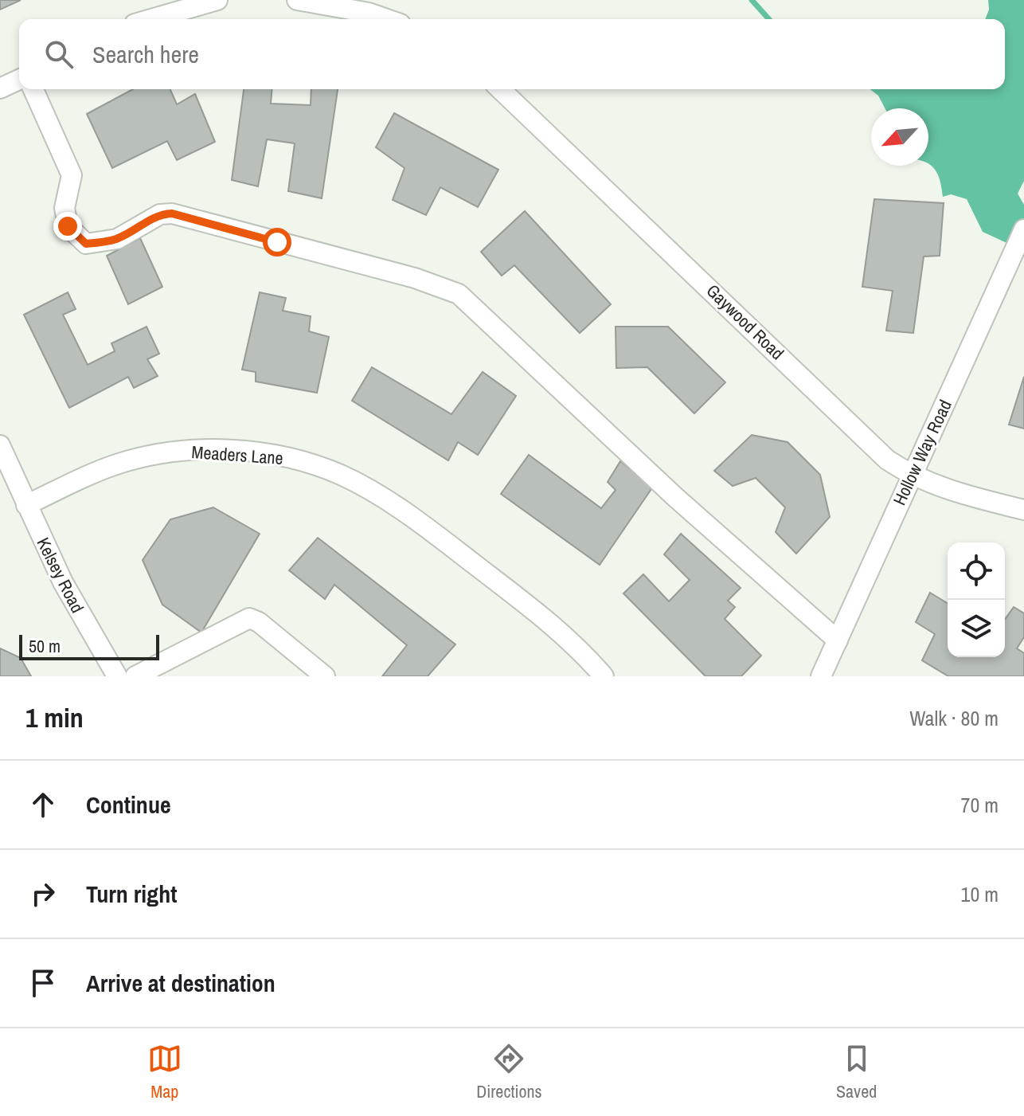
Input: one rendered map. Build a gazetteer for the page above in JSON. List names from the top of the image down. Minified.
{"streets":{"street":["Gaywood Road","Hollow Way Road","Meaders Lane","Kelsey Road"]},"crossings":[["Gaywood Road","Hollow Way Road"],["Meaders Lane","Kelsey Road"]],"scale_bar":"50 m","north":"bottom left","page":{"search":"Search here","scale":"50 m","heading":["1 min","Walk · 80 m"],"list":[["Continue","70 m"],["Turn right","10 m"],"Arrive at destination"],"nav":["Map","Directions","Saved"]}}
